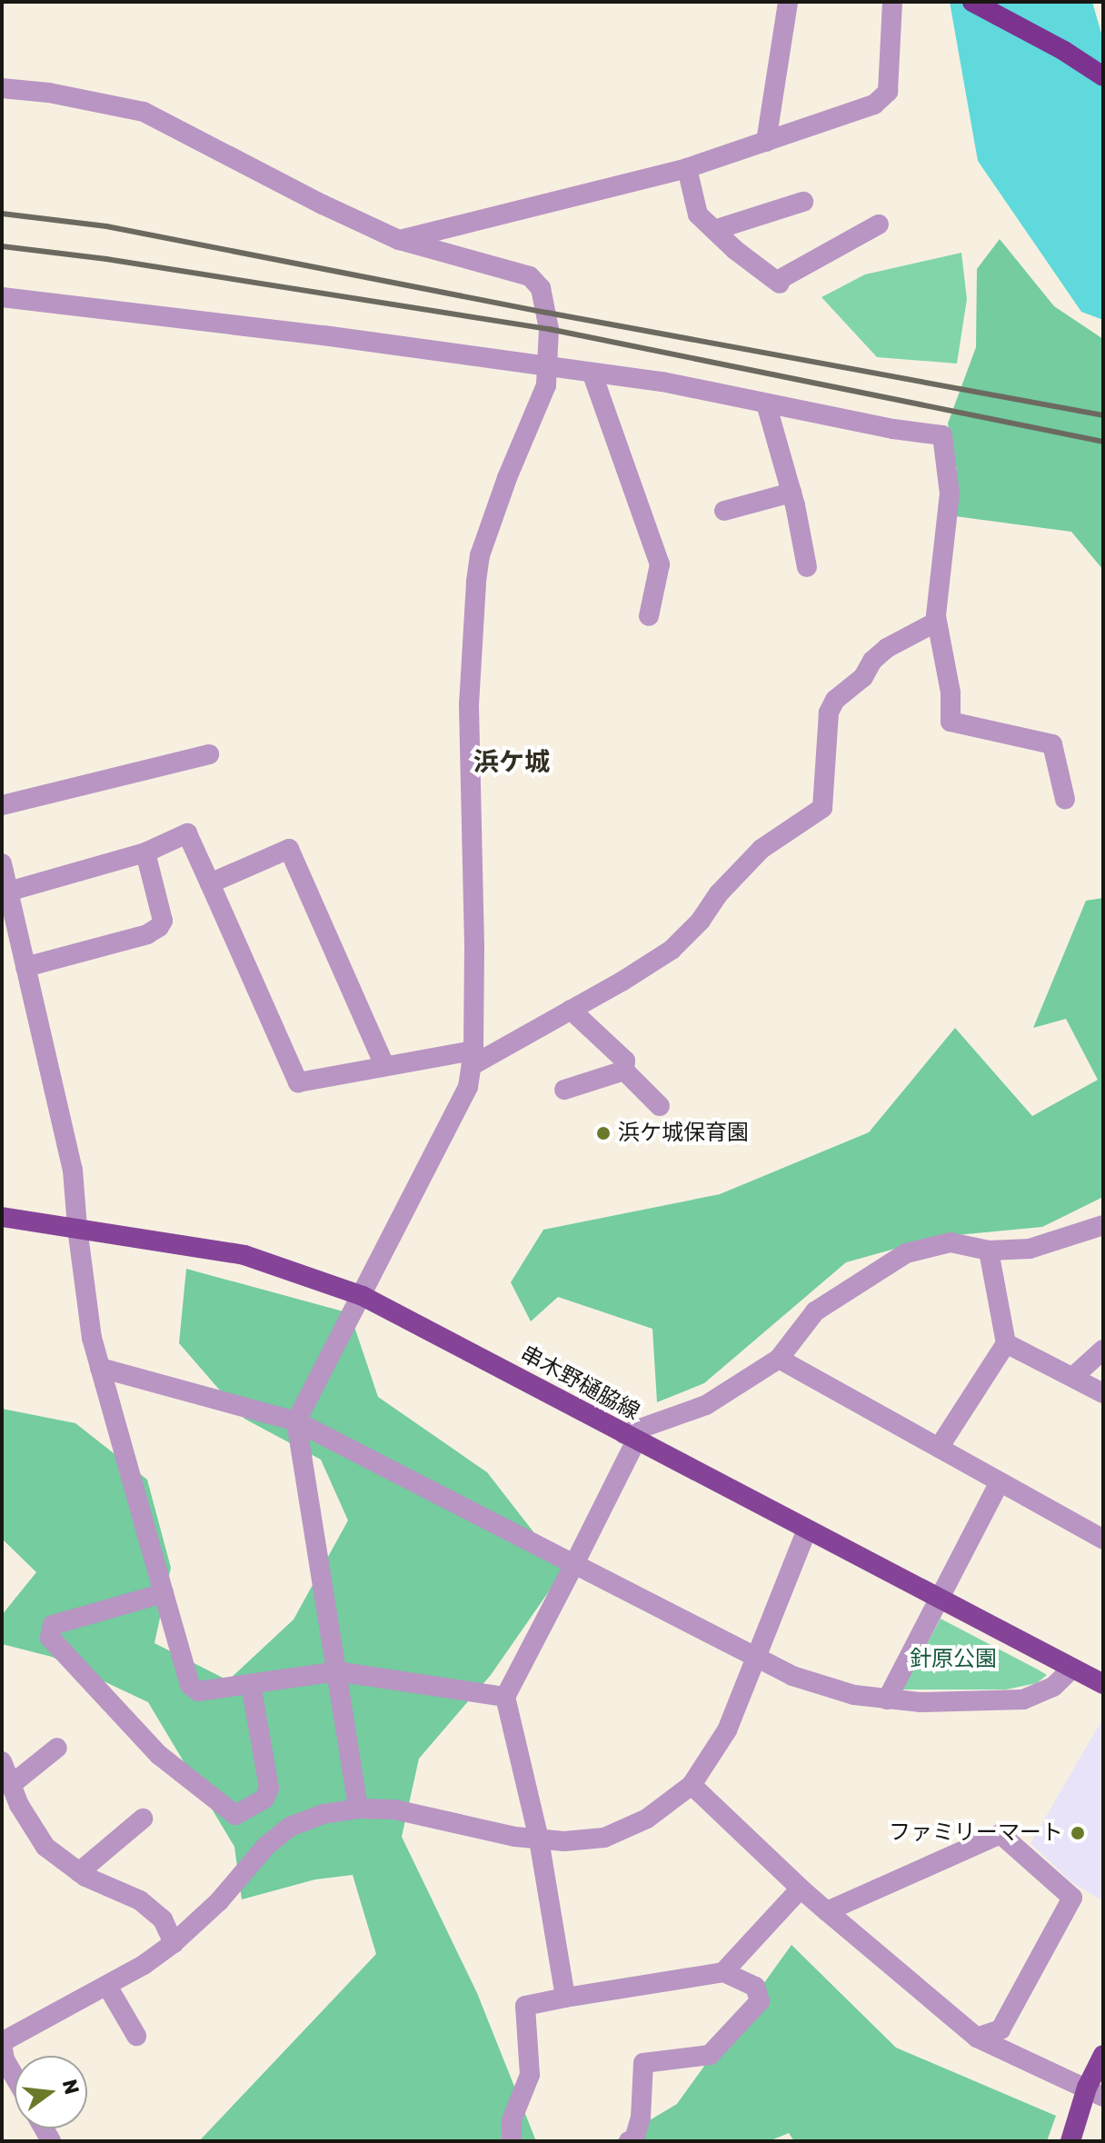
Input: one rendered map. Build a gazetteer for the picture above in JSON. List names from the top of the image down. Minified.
{"streets":{"main road":["串木野樋脇線"]},"districts":["浜ケ城"],"parks":["針原公園"],"places":["浜ケ城保育園","ファミリーマート"],"north":"right"}
